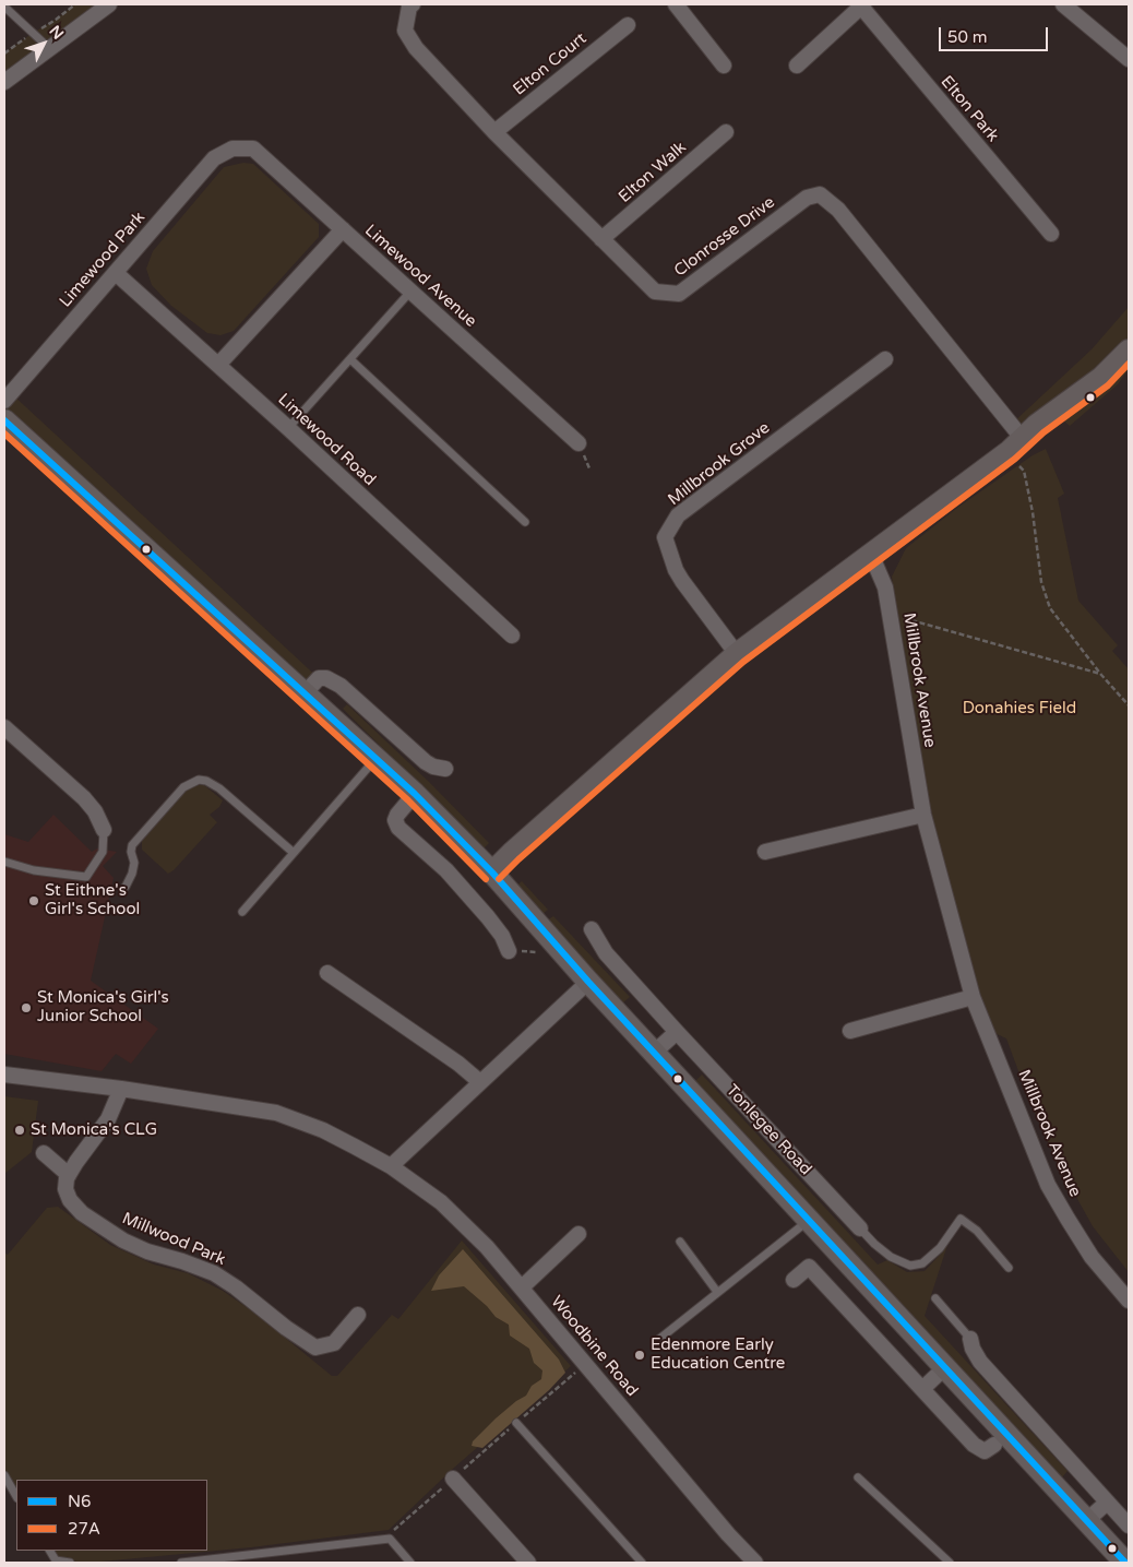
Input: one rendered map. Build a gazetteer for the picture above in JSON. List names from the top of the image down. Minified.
{"streets":{"main road":["Tonlegee Road"],"street":["Elton Court","Elton Park","Elton Walk","Clonrosse Drive","Limewood Park","Limewood Avenue","Limewood Road","Millbrook Grove","Millbrook Avenue","Millwood Park","Woodbine Road"]},"crossings":[["Elton Court","Clonrosse Drive"],["Elton Walk","Clonrosse Drive"],["Limewood Park","Limewood Avenue"],["Limewood Park","Limewood Road"]],"parks":["Donahies Field"],"places":["St Eithne's Girl's School","St Monica's Girl's Junior School","St Monica's CLG","Edenmore Early Education Centre"],"lines":["transit line 27A","transit line N6"],"legend":["N6","27A"],"scale_bar":"50 m","north":"top right"}
